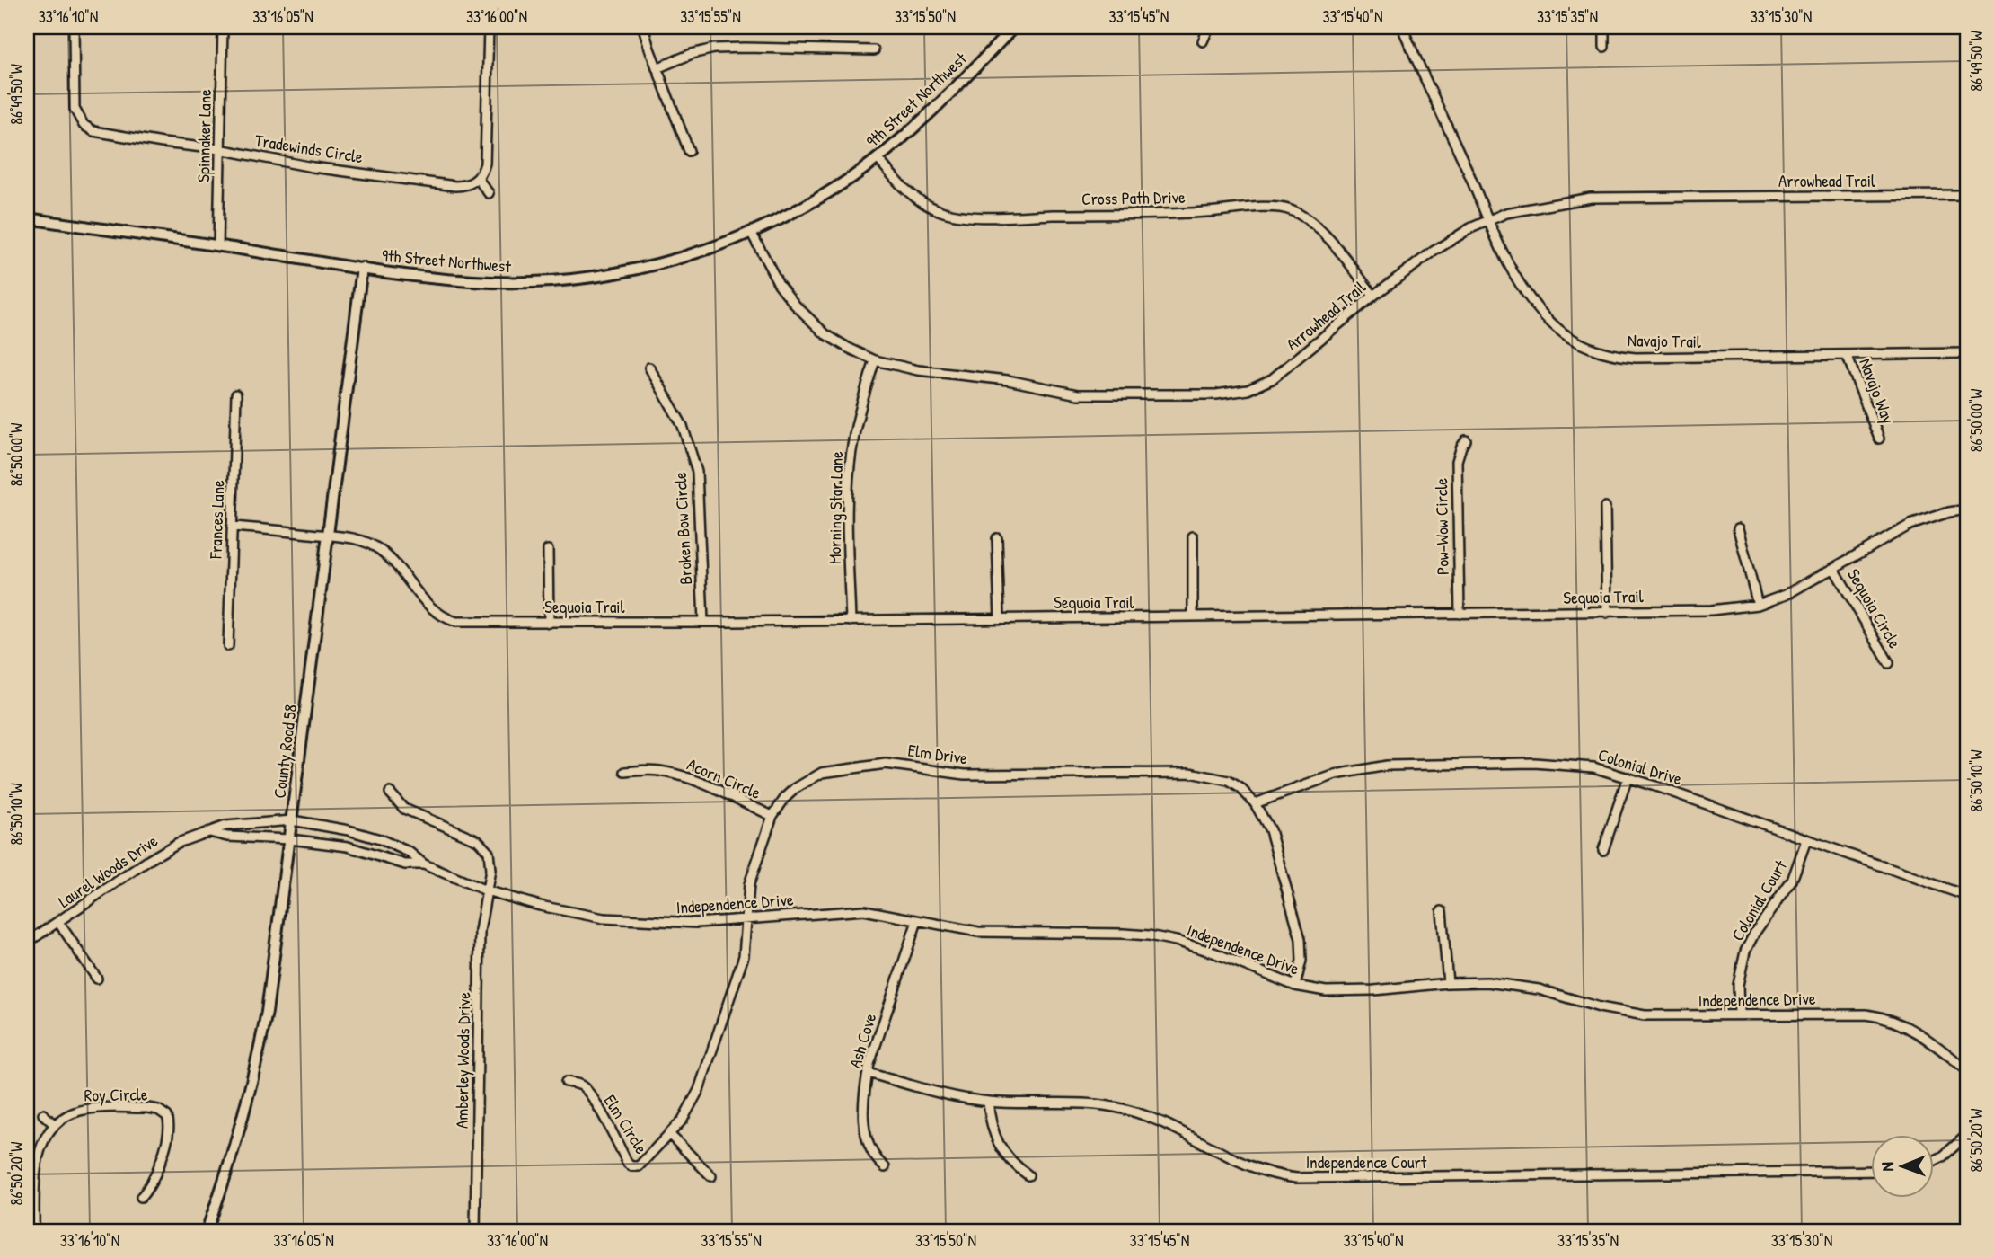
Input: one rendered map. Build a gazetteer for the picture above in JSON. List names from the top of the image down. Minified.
{"streets":{"street":["9th Street Northwest","Spinnaker Lane","Tradewinds Circle","Arrowhead Trail","Cross Path Drive","Navajo Trail","Navajo Way","Morning Star Lane","Frances Lane","Pow-Wow Circle","Broken Bow Circle","Sequoia Trail","Sequoia Circle","County Road 58","Elm Drive","Colonial Drive","Acorn Circle","Laurel Woods Drive","Colonial Court","Independence Drive","Ash Cove","Amberley Woods Drive","Roy Circle","Elm Circle","Independence Court"]},"crossings":[["9th Street Northwest","Spinnaker Lane"],["9th Street Northwest","Arrowhead Trail"],["9th Street Northwest","Cross Path Drive"],["9th Street Northwest","County Road 58"],["Spinnaker Lane","Tradewinds Circle"],["Arrowhead Trail","Cross Path Drive"],["Arrowhead Trail","Navajo Trail"],["Arrowhead Trail","Morning Star Lane"],["Navajo Trail","Navajo Way"],["Morning Star Lane","Sequoia Trail"],["Frances Lane","Sequoia Trail"],["Pow-Wow Circle","Sequoia Trail"],["Broken Bow Circle","Sequoia Trail"],["Sequoia Trail","Sequoia Circle"],["Sequoia Trail","County Road 58"],["County Road 58","Laurel Woods Drive"],["County Road 58","Independence Drive"],["Elm Drive","Colonial Drive"],["Elm Drive","Acorn Circle"],["Elm Drive","Independence Drive"],["Elm Drive","Elm Circle"],["Colonial Drive","Colonial Court"],["Laurel Woods Drive","Independence Drive"],["Colonial Court","Independence Drive"],["Independence Drive","Ash Cove"],["Independence Drive","Amberley Woods Drive"],["Ash Cove","Independence Court"]],"north":"left","coordinates":["33°16'10\"N","33°16'05\"N","33°16'00\"N","33°15'55\"N","33°15'50\"N","33°15'45\"N","33°15'40\"N","33°15'35\"N","33°15'30\"N","86°49'50\"W","86°50'00\"W","86°50'10\"W","86°50'20\"W"]}
